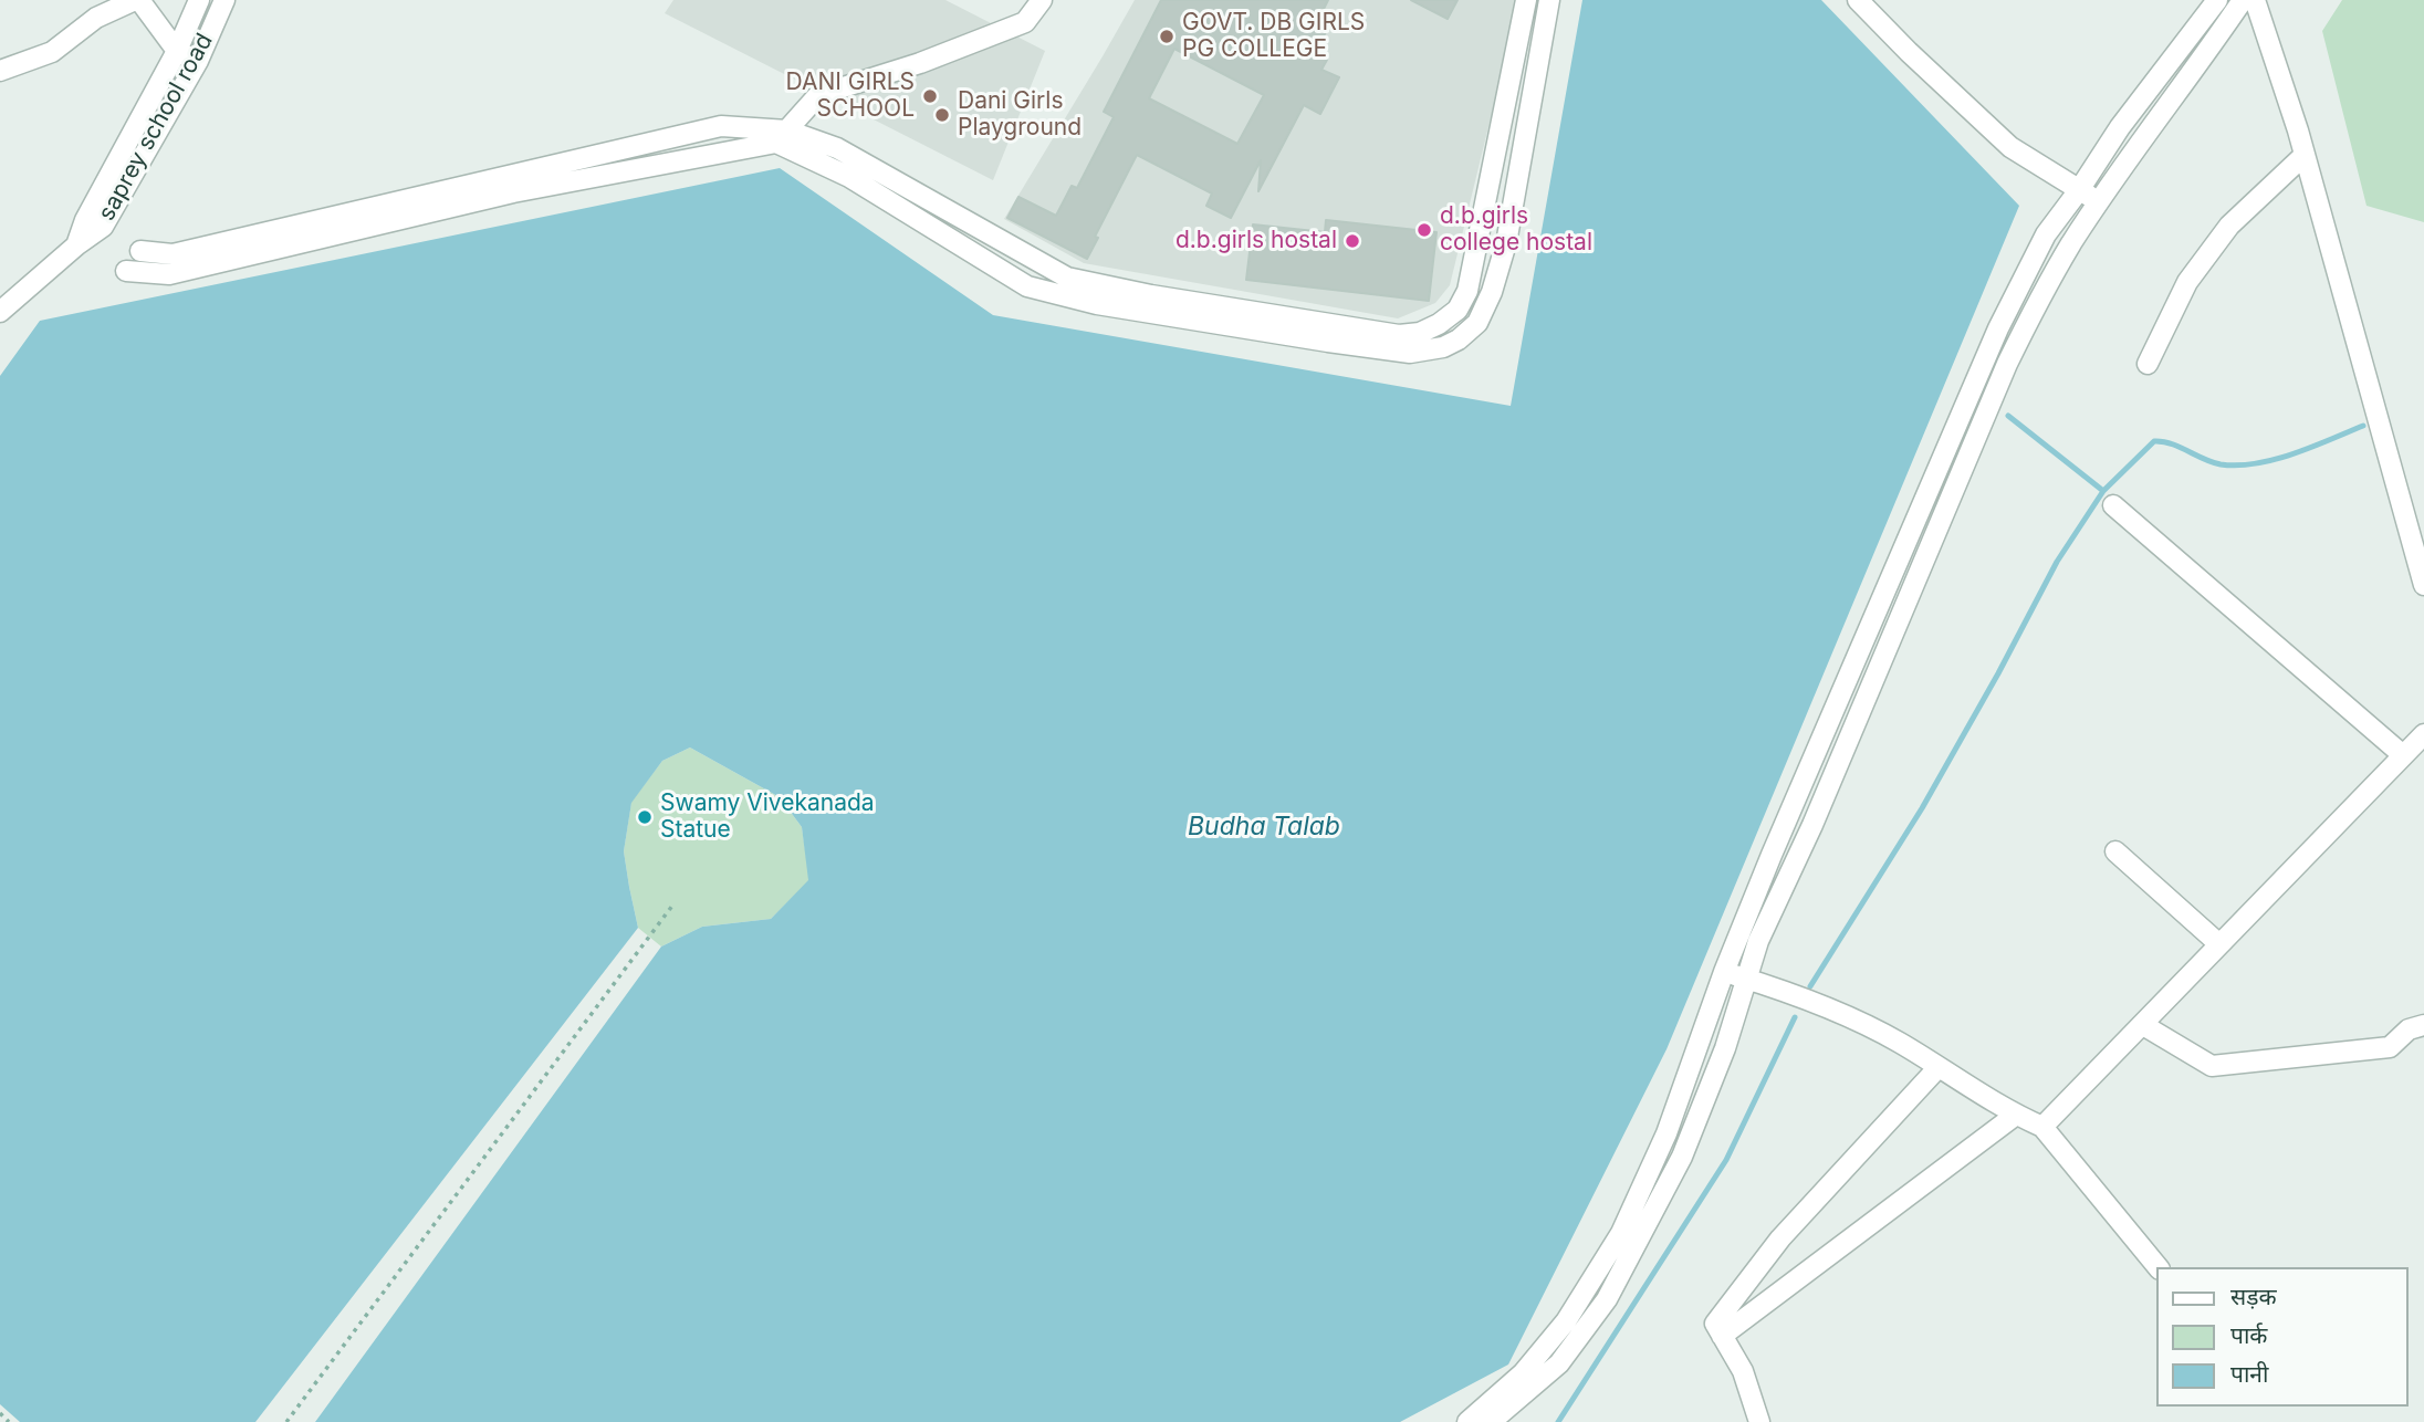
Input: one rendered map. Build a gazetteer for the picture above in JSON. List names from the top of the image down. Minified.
{"streets":{"street":["saprey school road"]},"water":["Budha Talab"],"places":["GOVT. DB GIRLS PG COLLEGE","DANI GIRLS SCHOOL","Dani Girls Playground","d.b.girls college hostal","d.b.girls hostal","Swamy Vivekanada Statue"],"legend":["सड़क","पार्क","पानी"]}
